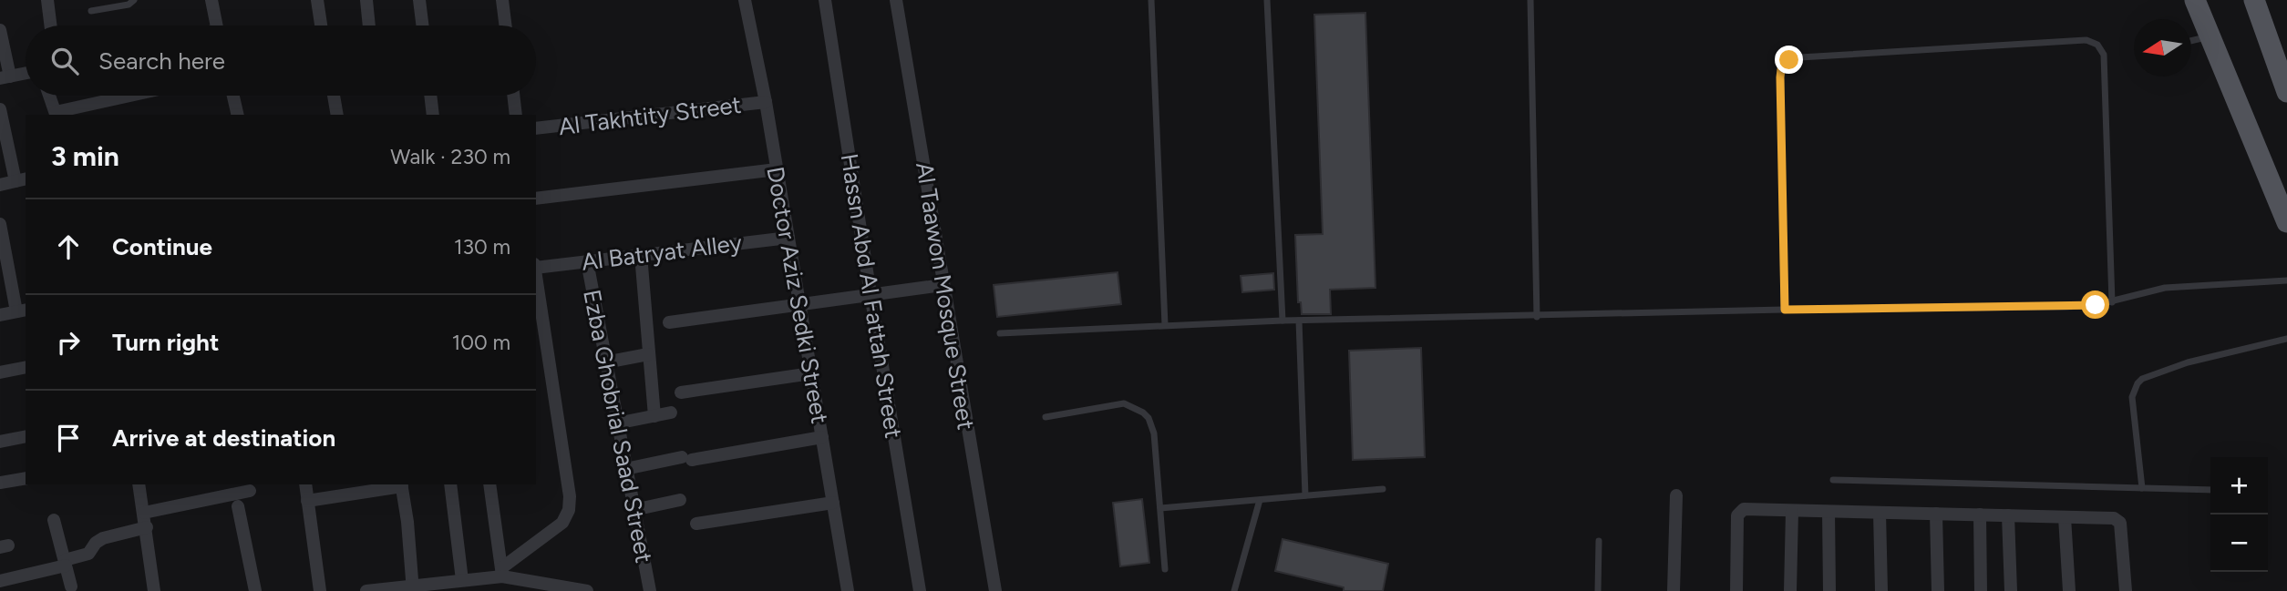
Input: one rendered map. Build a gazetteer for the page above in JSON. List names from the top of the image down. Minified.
{"streets":{"street":["Al Takhtity Street","Al Batryat Alley","Doctor Aziz Sedki Street","Hassn Abd Al Fattah Street","Al Taawon Mosque Street","Ezba Ghobrial Saad Street"]},"crossings":[["Al Takhtity Street","Doctor Aziz Sedki Street"],["Al Batryat Alley","Doctor Aziz Sedki Street"],["Al Batryat Alley","Ezba Ghobrial Saad Street"]],"north":"left","page":{"search":"Search here","heading":["3 min","Walk · 230 m"],"list":[["Continue","130 m"],["Turn right","100 m"],"Arrive at destination"],"map_buttons":["+","−"]}}
